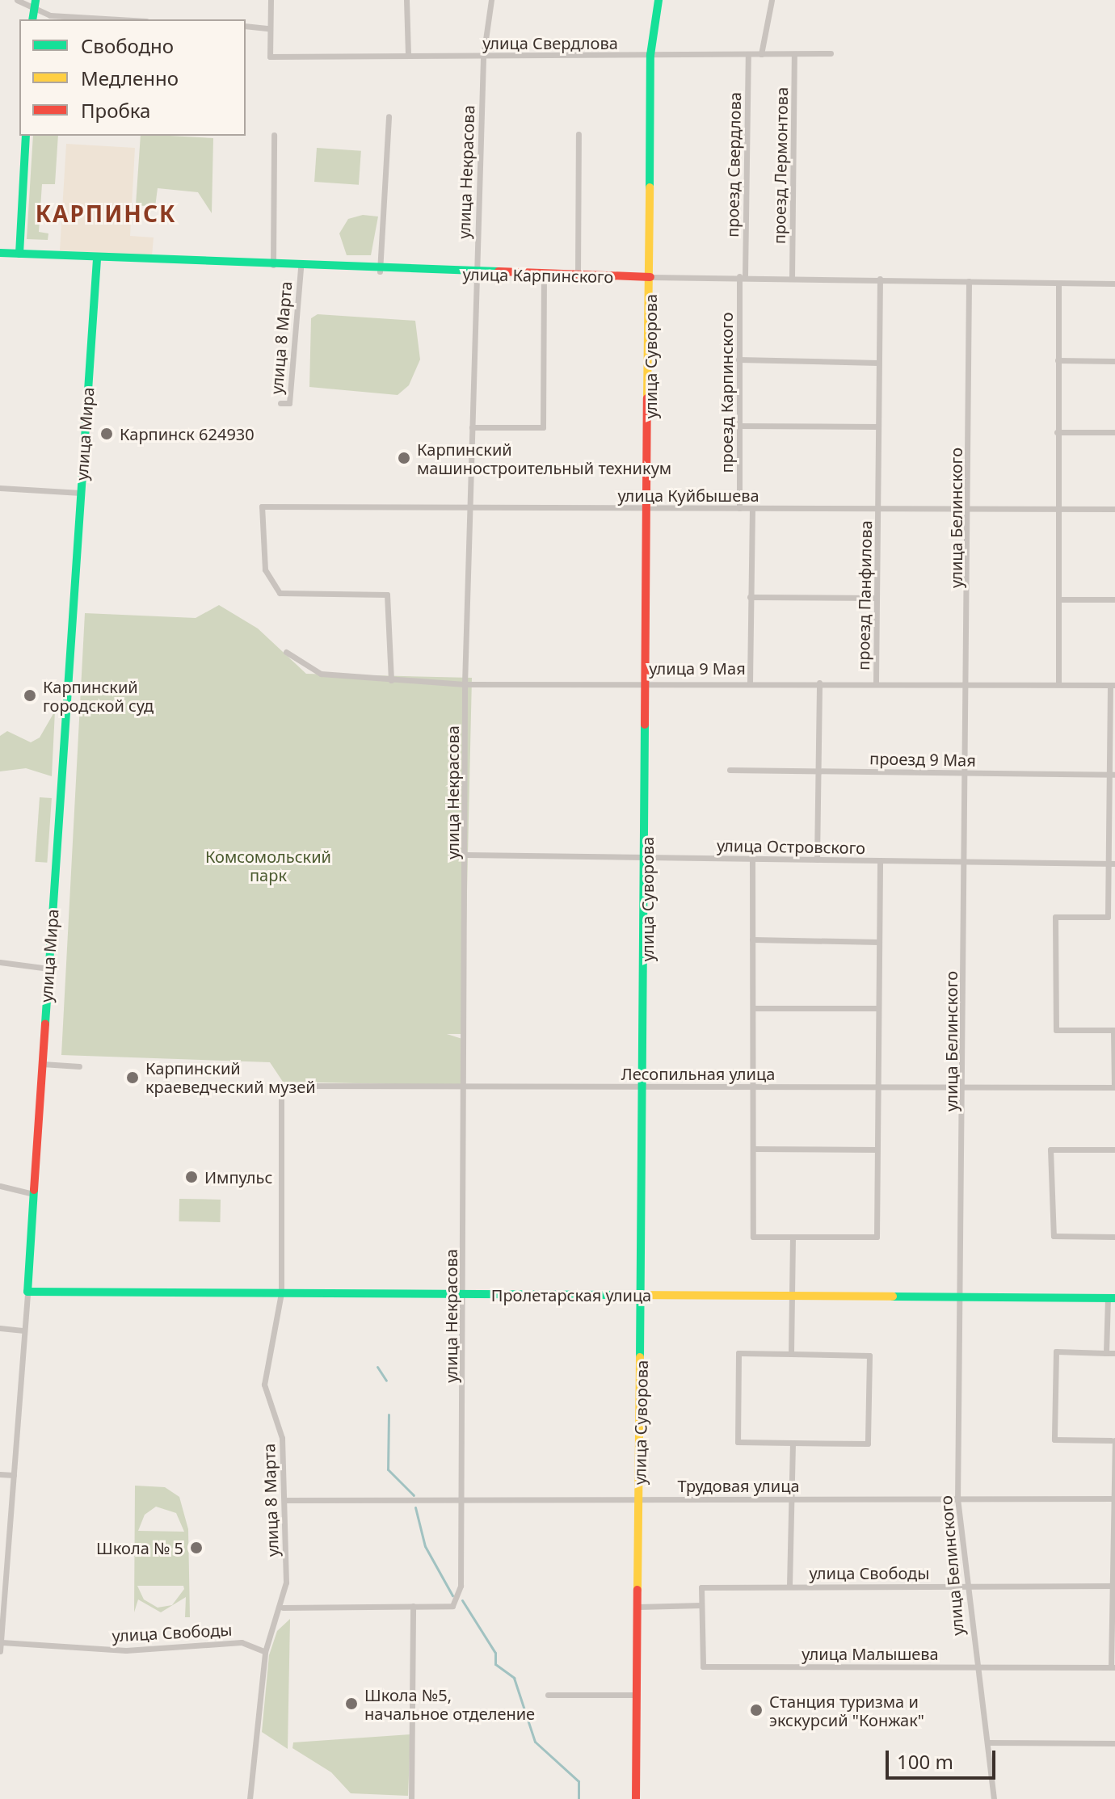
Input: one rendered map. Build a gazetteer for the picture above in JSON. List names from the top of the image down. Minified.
{"streets":{"main road":["улица Карпинского","улица Суворова","улица Мира","Пролетарская улица"],"street":["улица Свердлова","проезд Свердлова","проезд Лермонтова","улица Некрасова","улица 8 Марта","проезд Карпинского","улица Куйбышева","улица Белинского","проезд Панфилова","улица 9 Мая","проезд 9 Мая","улица Островского","Лесопильная улица","Трудовая улица","улица Свободы","улица Малышева"]},"crossings":[["улица Свердлова","проезд Свердлова"],["улица Свердлова","проезд Лермонтова"],["улица Свердлова","улица Некрасова"],["улица Свердлова","улица Суворова"],["проезд Свердлова","улица Карпинского"],["проезд Свердлова","проезд Карпинского"],["проезд Лермонтова","улица Карпинского"],["улица Некрасова","улица Карпинского"],["улица Некрасова","улица Куйбышева"],["улица Некрасова","улица 9 Мая"],["улица Некрасова","улица Островского"],["улица Некрасова","Лесопильная улица"],["улица Некрасова","Пролетарская улица"],["улица Некрасова","Трудовая улица"],["улица Карпинского","улица 8 Марта"],["улица Карпинского","улица Суворова"],["улица Карпинского","проезд Карпинского"],["улица Карпинского","улица Мира"],["улица Карпинского","улица Белинского"],["улица 8 Марта","Лесопильная улица"],["улица 8 Марта","Пролетарская улица"],["улица 8 Марта","Трудовая улица"],["улица 8 Марта","улица Свободы"],["улица Суворова","улица Куйбышева"],["улица Суворова","улица 9 Мая"],["улица Суворова","улица Островского"],["улица Суворова","Лесопильная улица"],["улица Суворова","Пролетарская улица"],["улица Суворова","Трудовая улица"],["проезд Карпинского","улица Куйбышева"],["улица Мира","Пролетарская улица"],["улица Мира","улица Свободы"],["улица Куйбышева","улица Белинского"],["улица Куйбышева","проезд Панфилова"],["улица Куйбышева","улица 9 Мая"],["улица Белинского","улица 9 Мая"],["улица Белинского","проезд 9 Мая"],["улица Белинского","улица Островского"],["улица Белинского","Лесопильная улица"],["улица Белинского","Пролетарская улица"],["улица Белинского","Трудовая улица"],["улица Белинского","улица Свободы"],["улица Белинского","улица Малышева"],["проезд Панфилова","улица 9 Мая"],["улица Свободы","улица Малышева"]],"districts":["КАРПИНСК"],"parks":["Комсомольский парк"],"places":["Карпинск 624930","Карпинский машиностроительный техникум","Карпинский городской суд","Карпинский краеведческий музей","Импульс","Школа № 5","Школа №5, начальное отделение","Станция туризма и экскурсий \"Конжак\""],"legend":["Свободно","Медленно","Пробка"],"scale_bar":"100 m"}
